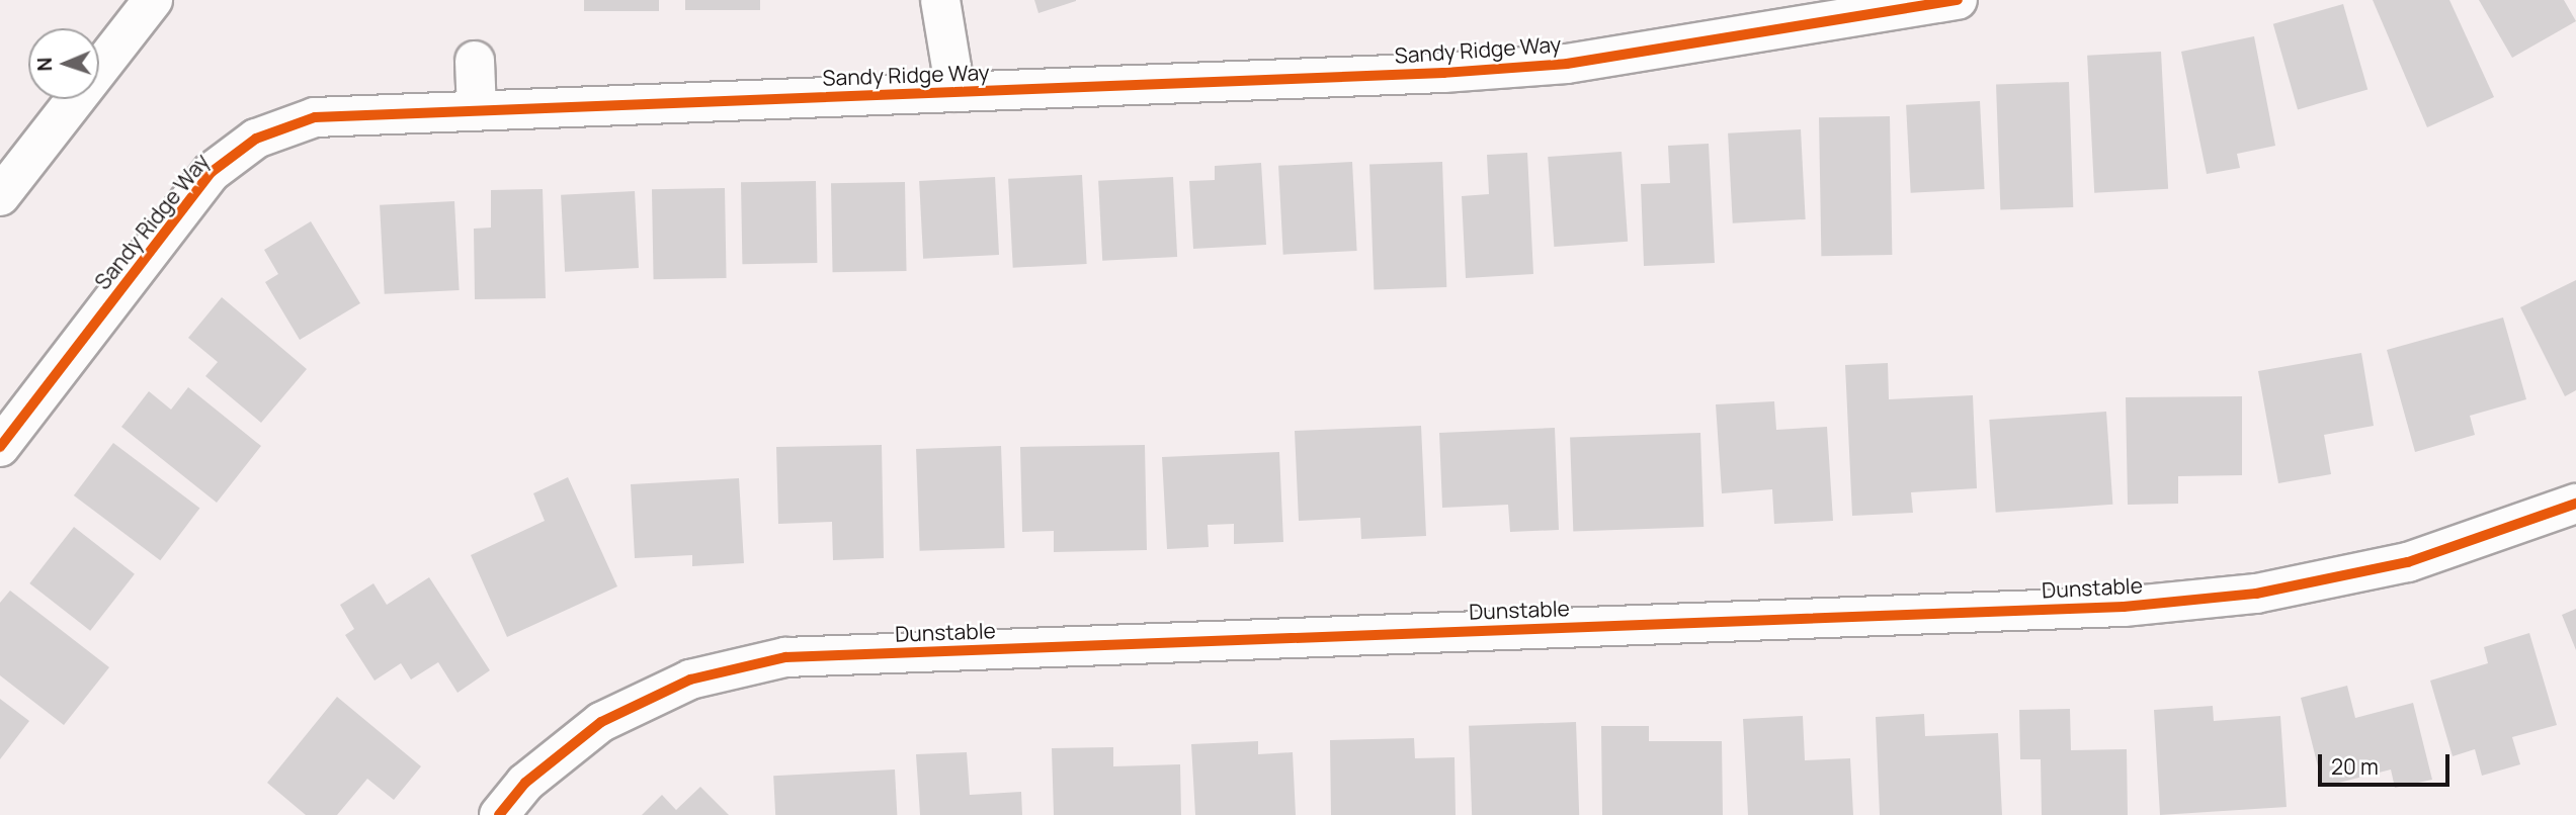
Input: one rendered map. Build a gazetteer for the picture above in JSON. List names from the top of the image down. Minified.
{"streets":{"street":["Sandy Ridge Way","Dunstable"]},"scale_bar":"20 m","north":"left"}
